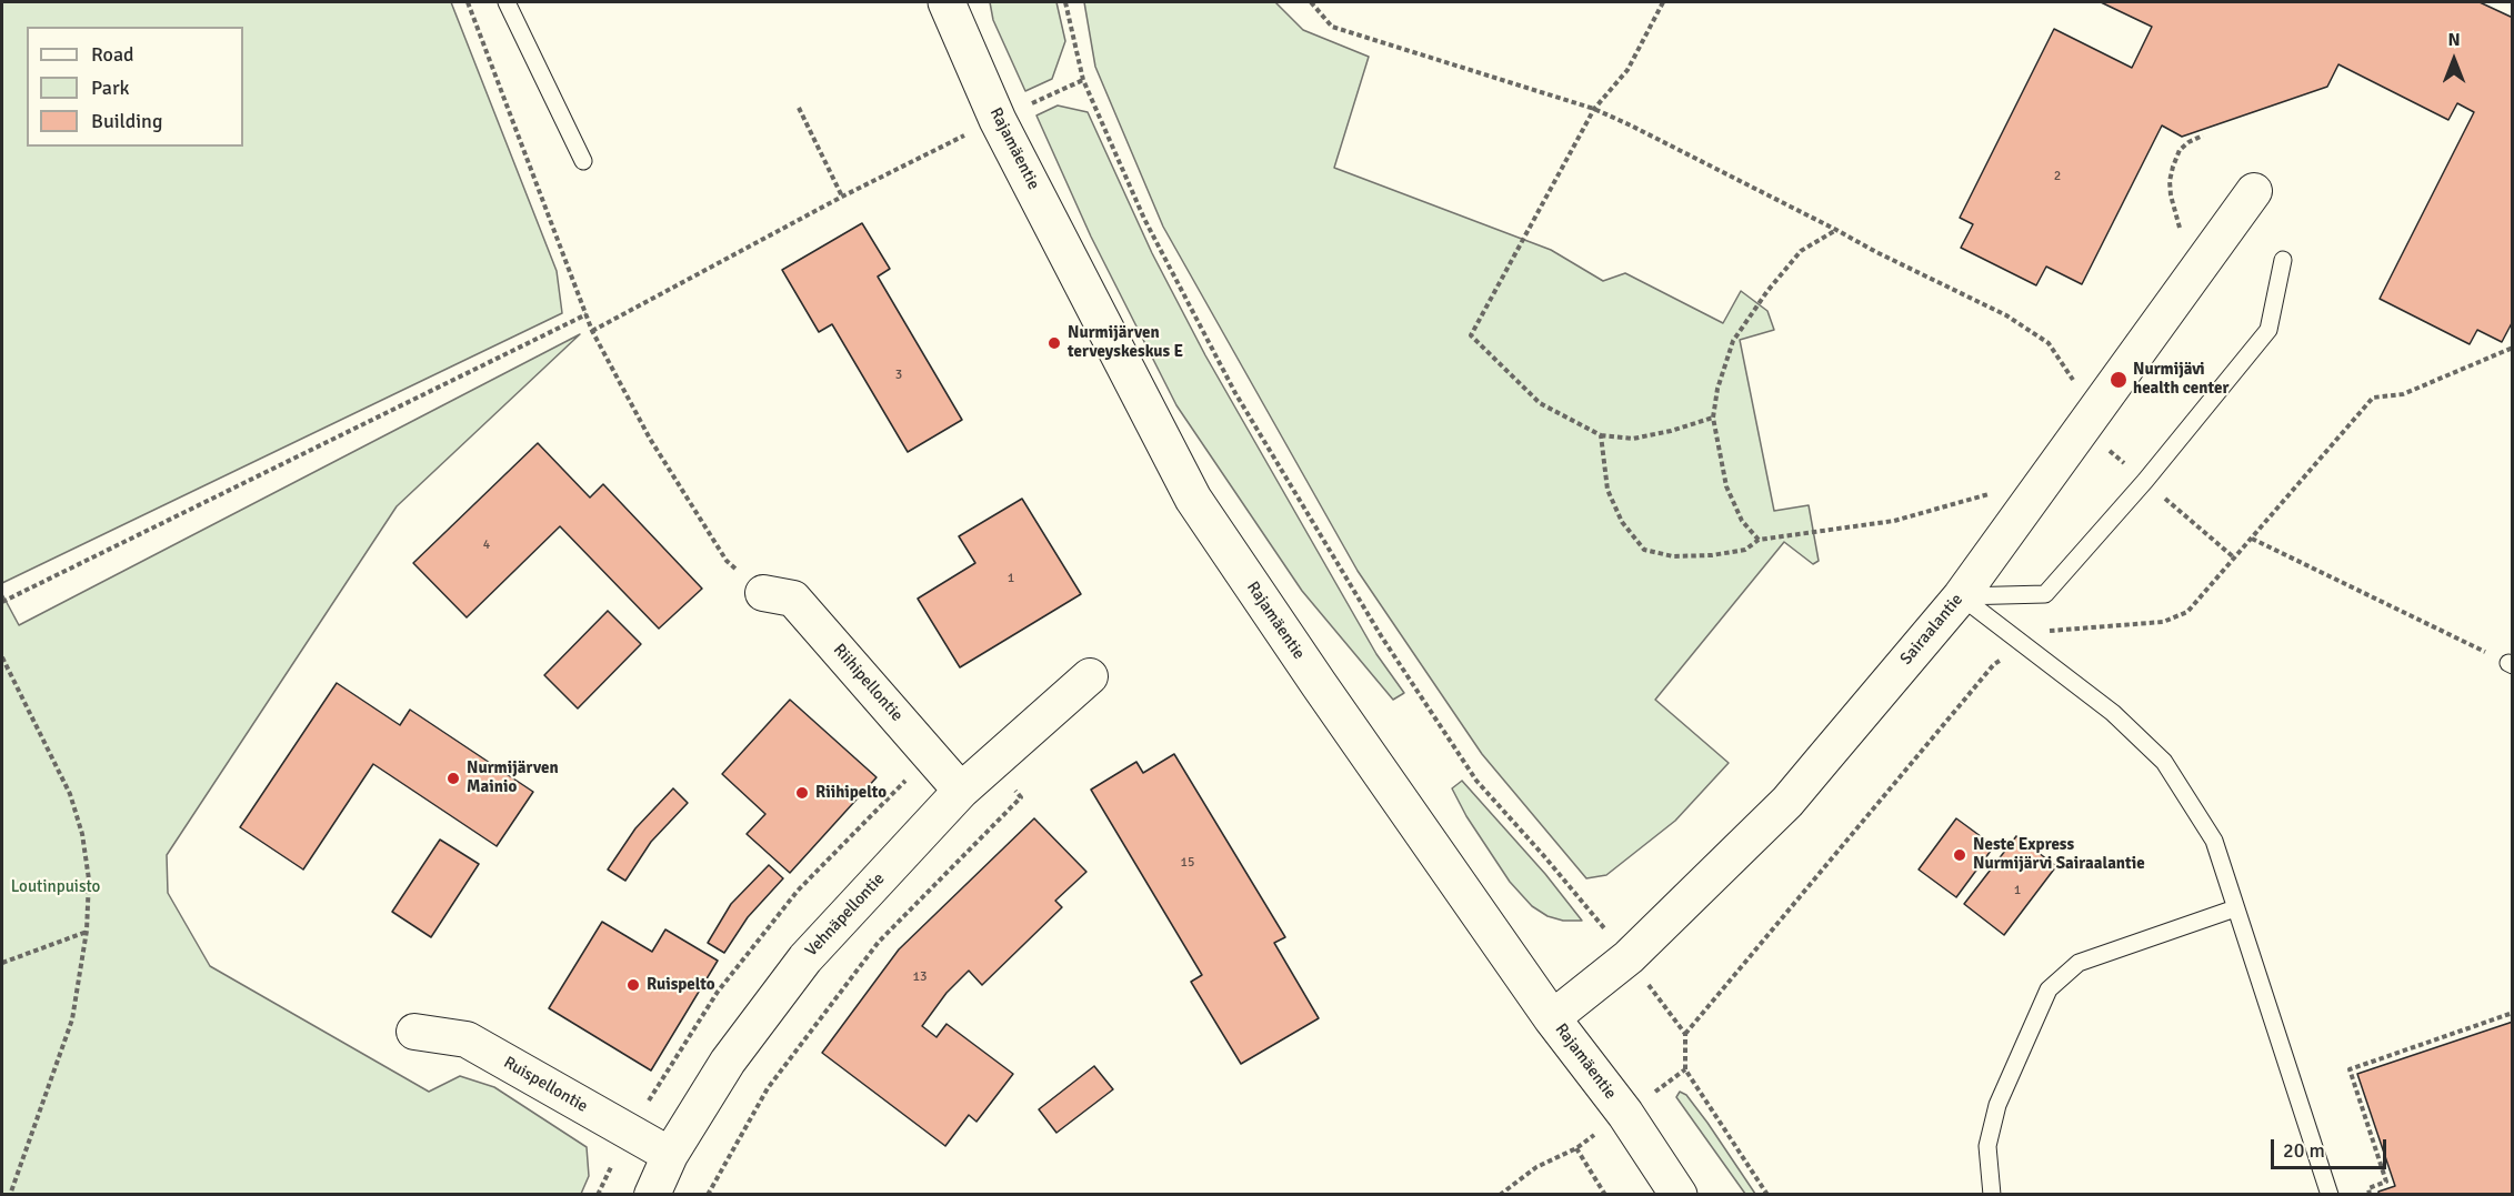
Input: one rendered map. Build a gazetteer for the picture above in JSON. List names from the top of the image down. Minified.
{"streets":{"main road":["Rajamäentie"],"street":["Sairaalantie","Riihipellontie","Vehnäpellontie","Ruispellontie"]},"crossings":[["Rajamäentie","Sairaalantie"],["Riihipellontie","Vehnäpellontie"],["Vehnäpellontie","Ruispellontie"]],"parks":["Loutinpuisto"],"places":["Nurmijärven terveyskeskus E","Nurmijävi health center","Nurmijärven Mainio","Riihipelto","Neste Express Nurmijärvi Sairaalantie","Ruispelto"],"house_numbers":["2","3","4","1","15","1","13"],"legend":["Road","Park","Building"],"scale_bar":"20 m","north":"top"}
